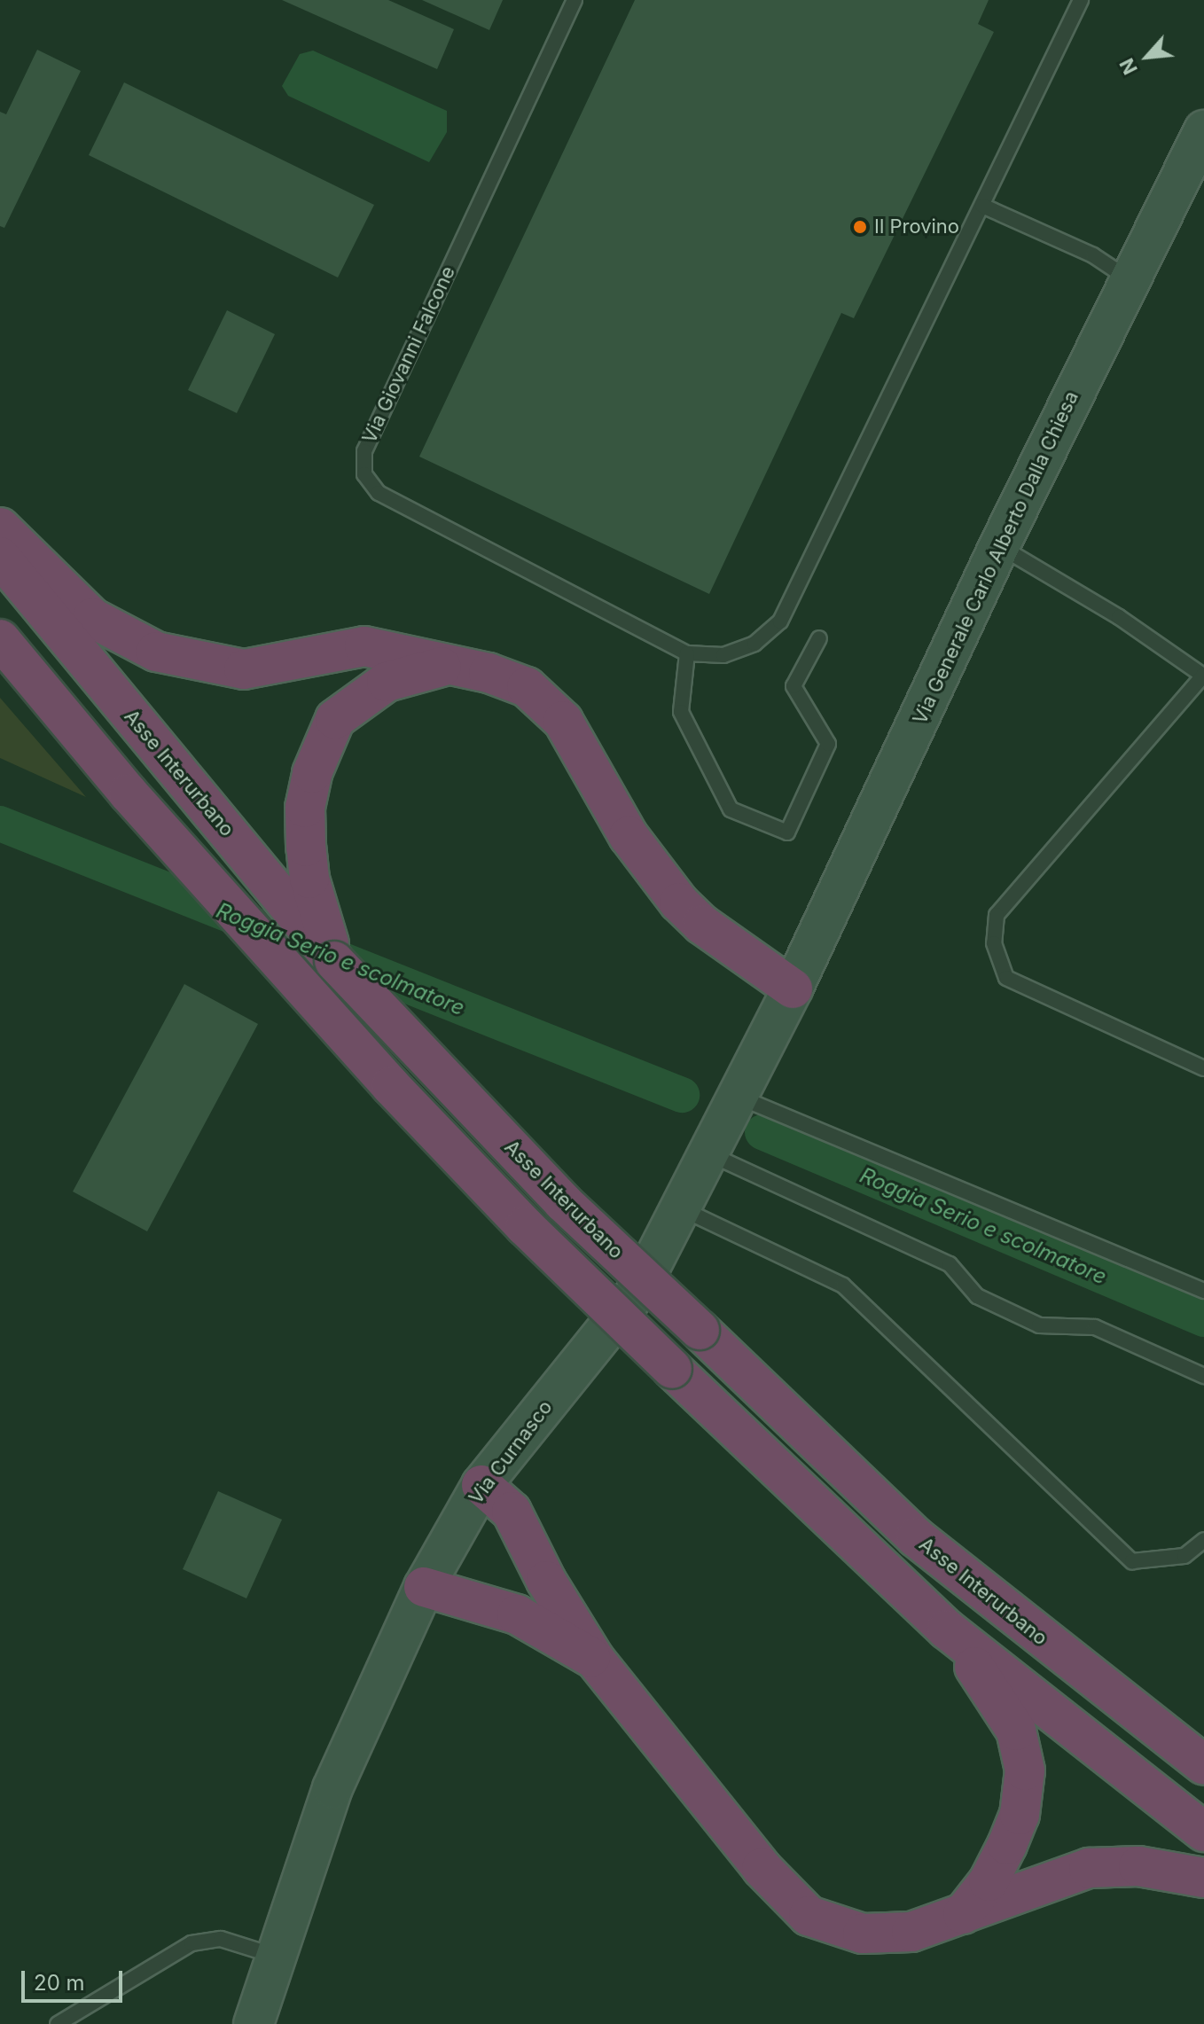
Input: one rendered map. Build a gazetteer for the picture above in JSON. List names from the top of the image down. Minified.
{"streets":{"highway":["Asse Interurbano"],"street":["Via Generale Carlo Alberto Dalla Chiesa","Via Curnasco"],"lane":["Via Giovanni Falcone"]},"crossings":[["Via Generale Carlo Alberto Dalla Chiesa","Via Curnasco"]],"water":["Roggia Serio e scolmatore"],"places":["Il Provino"],"scale_bar":"20 m","north":"bottom left"}
